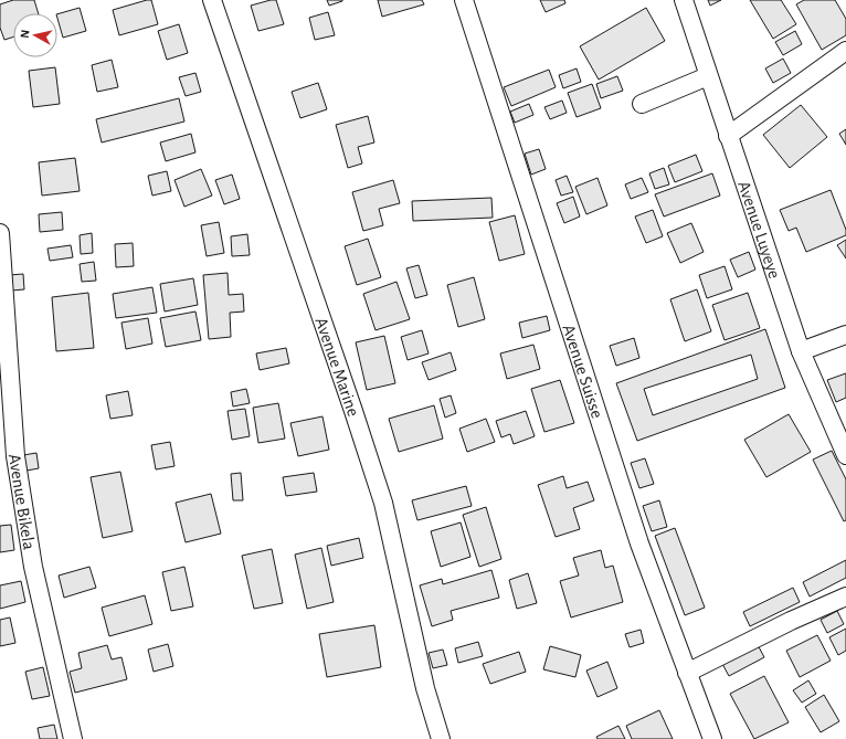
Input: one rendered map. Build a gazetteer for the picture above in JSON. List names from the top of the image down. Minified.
{"streets":{"street":["Avenue Luyeye","Avenue Marine","Avenue Suisse","Avenue Bikela"]},"north":"left"}
